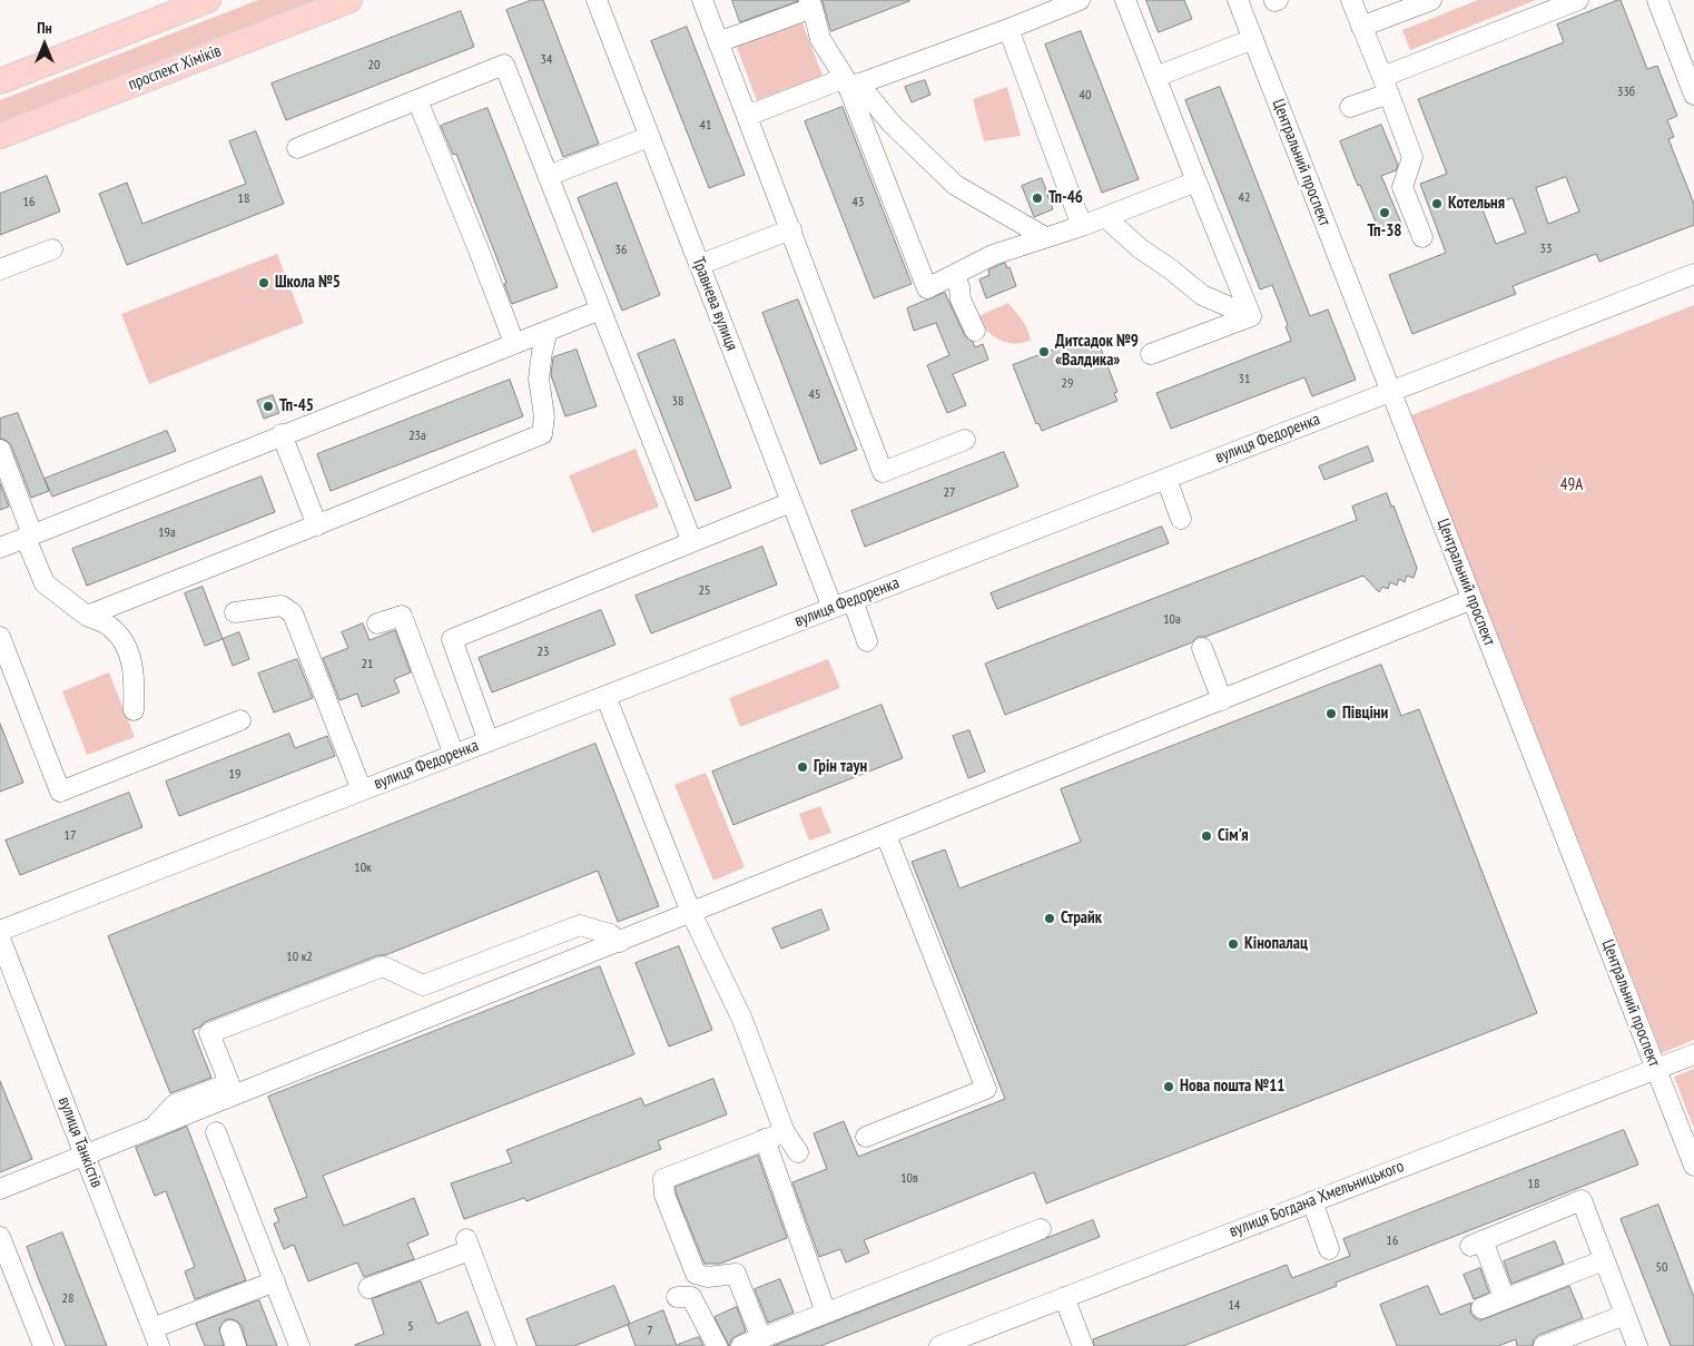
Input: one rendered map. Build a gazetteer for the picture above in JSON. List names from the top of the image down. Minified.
{"streets":{"main road":["проспект Хіміків"],"street":["Центральний проспект","Травнева вулиця","вулиця Федоренка","вулиця Танкістів","вулиця Богдана Хмельницького"]},"crossings":[["Центральний проспект","вулиця Федоренка"],["Центральний проспект","вулиця Богдана Хмельницького"],["Травнева вулиця","вулиця Федоренка"]],"parks":["49А"],"places":["Тп-46","Котельня","Тп-38","Школа №5","Дитсадок №9 «Валдика»","Тп-45","Півціни","Грін таун","Сім'я","Страйк","Кінопалац","Нова пошта №11"],"house_numbers":["34","20","33б","40","41","42","18","16","43","33","36","31","29","45","38","23а","27","19а","25","10а","23","21","19","17","10к","10 к2","10в","18","16","50","28","14","5","7"],"north":"top"}
